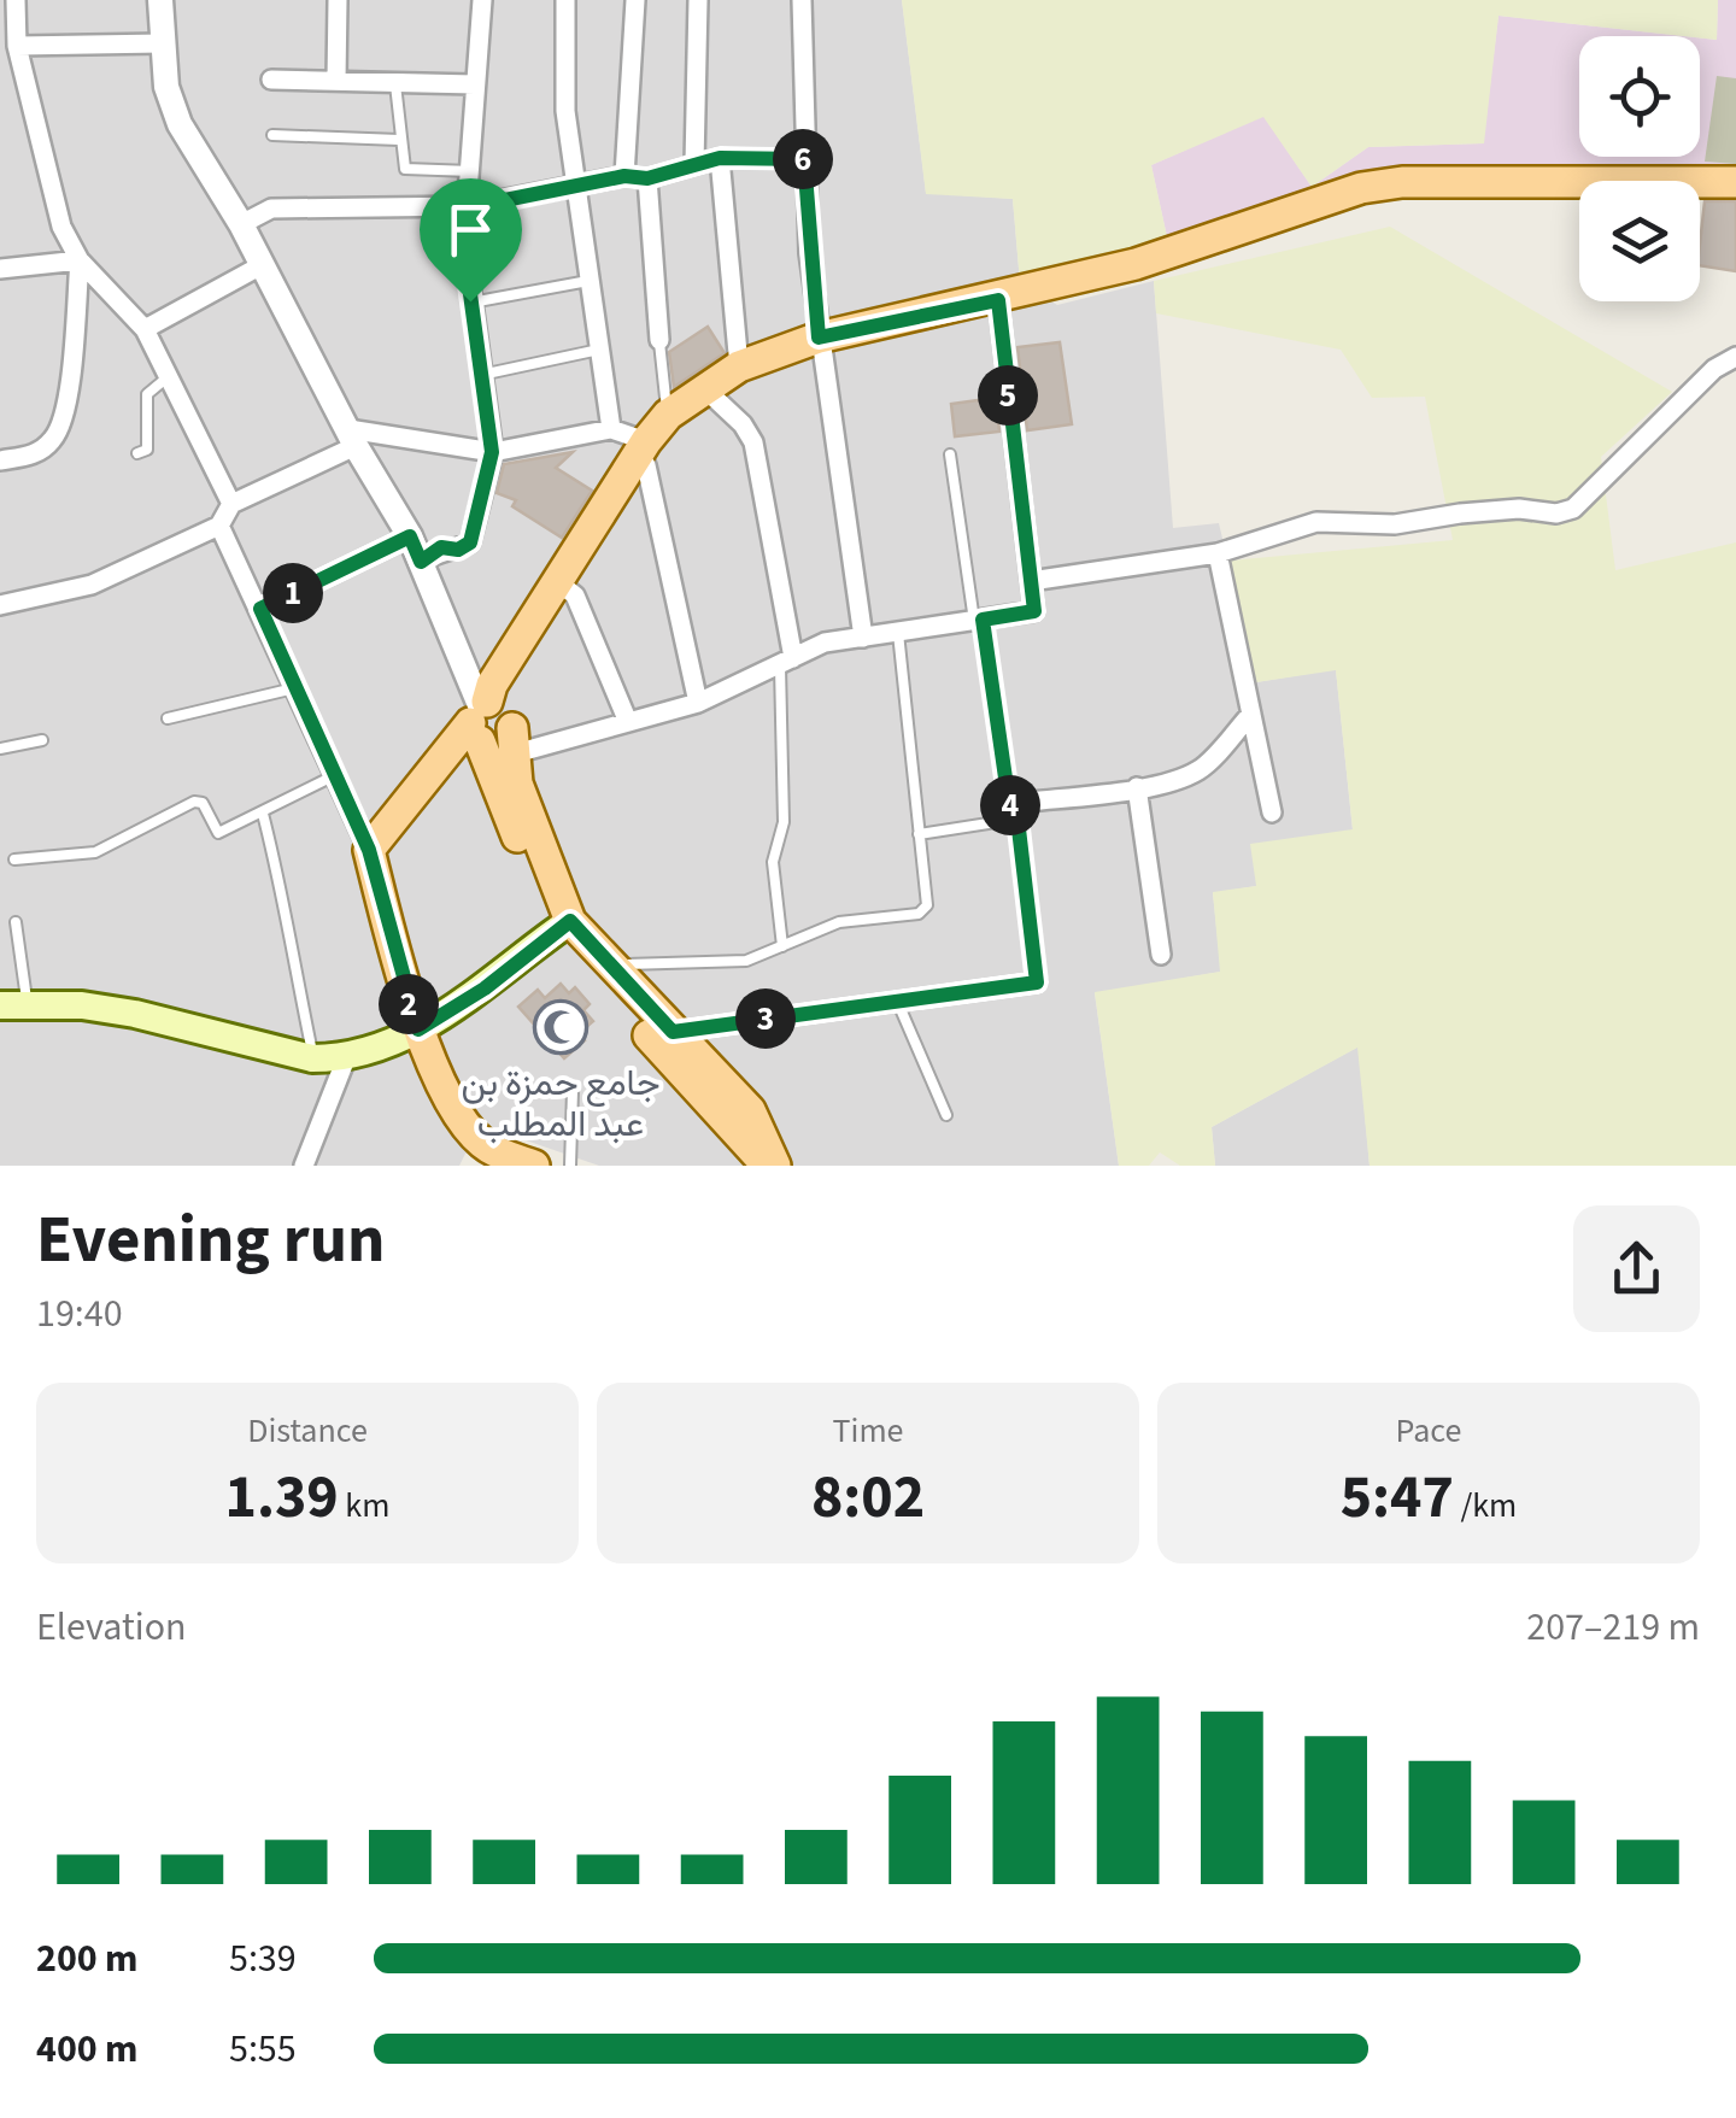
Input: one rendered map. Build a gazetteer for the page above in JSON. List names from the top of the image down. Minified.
{"places":{"mosque":["جامع حمزة بن عبد المطلب"]},"page":{"pins":["6","5","1","4","2","3"],"heading":["Evening run","19:40"],"stats":[["Distance","1.39 km"],["Time","8:02"],["Pace","5:47 /km"]],"chart":["Elevation","207–219 m"],"list":[{"name":"200 m","note":"5:39"},{"name":"400 m","note":"5:55"}]}}
